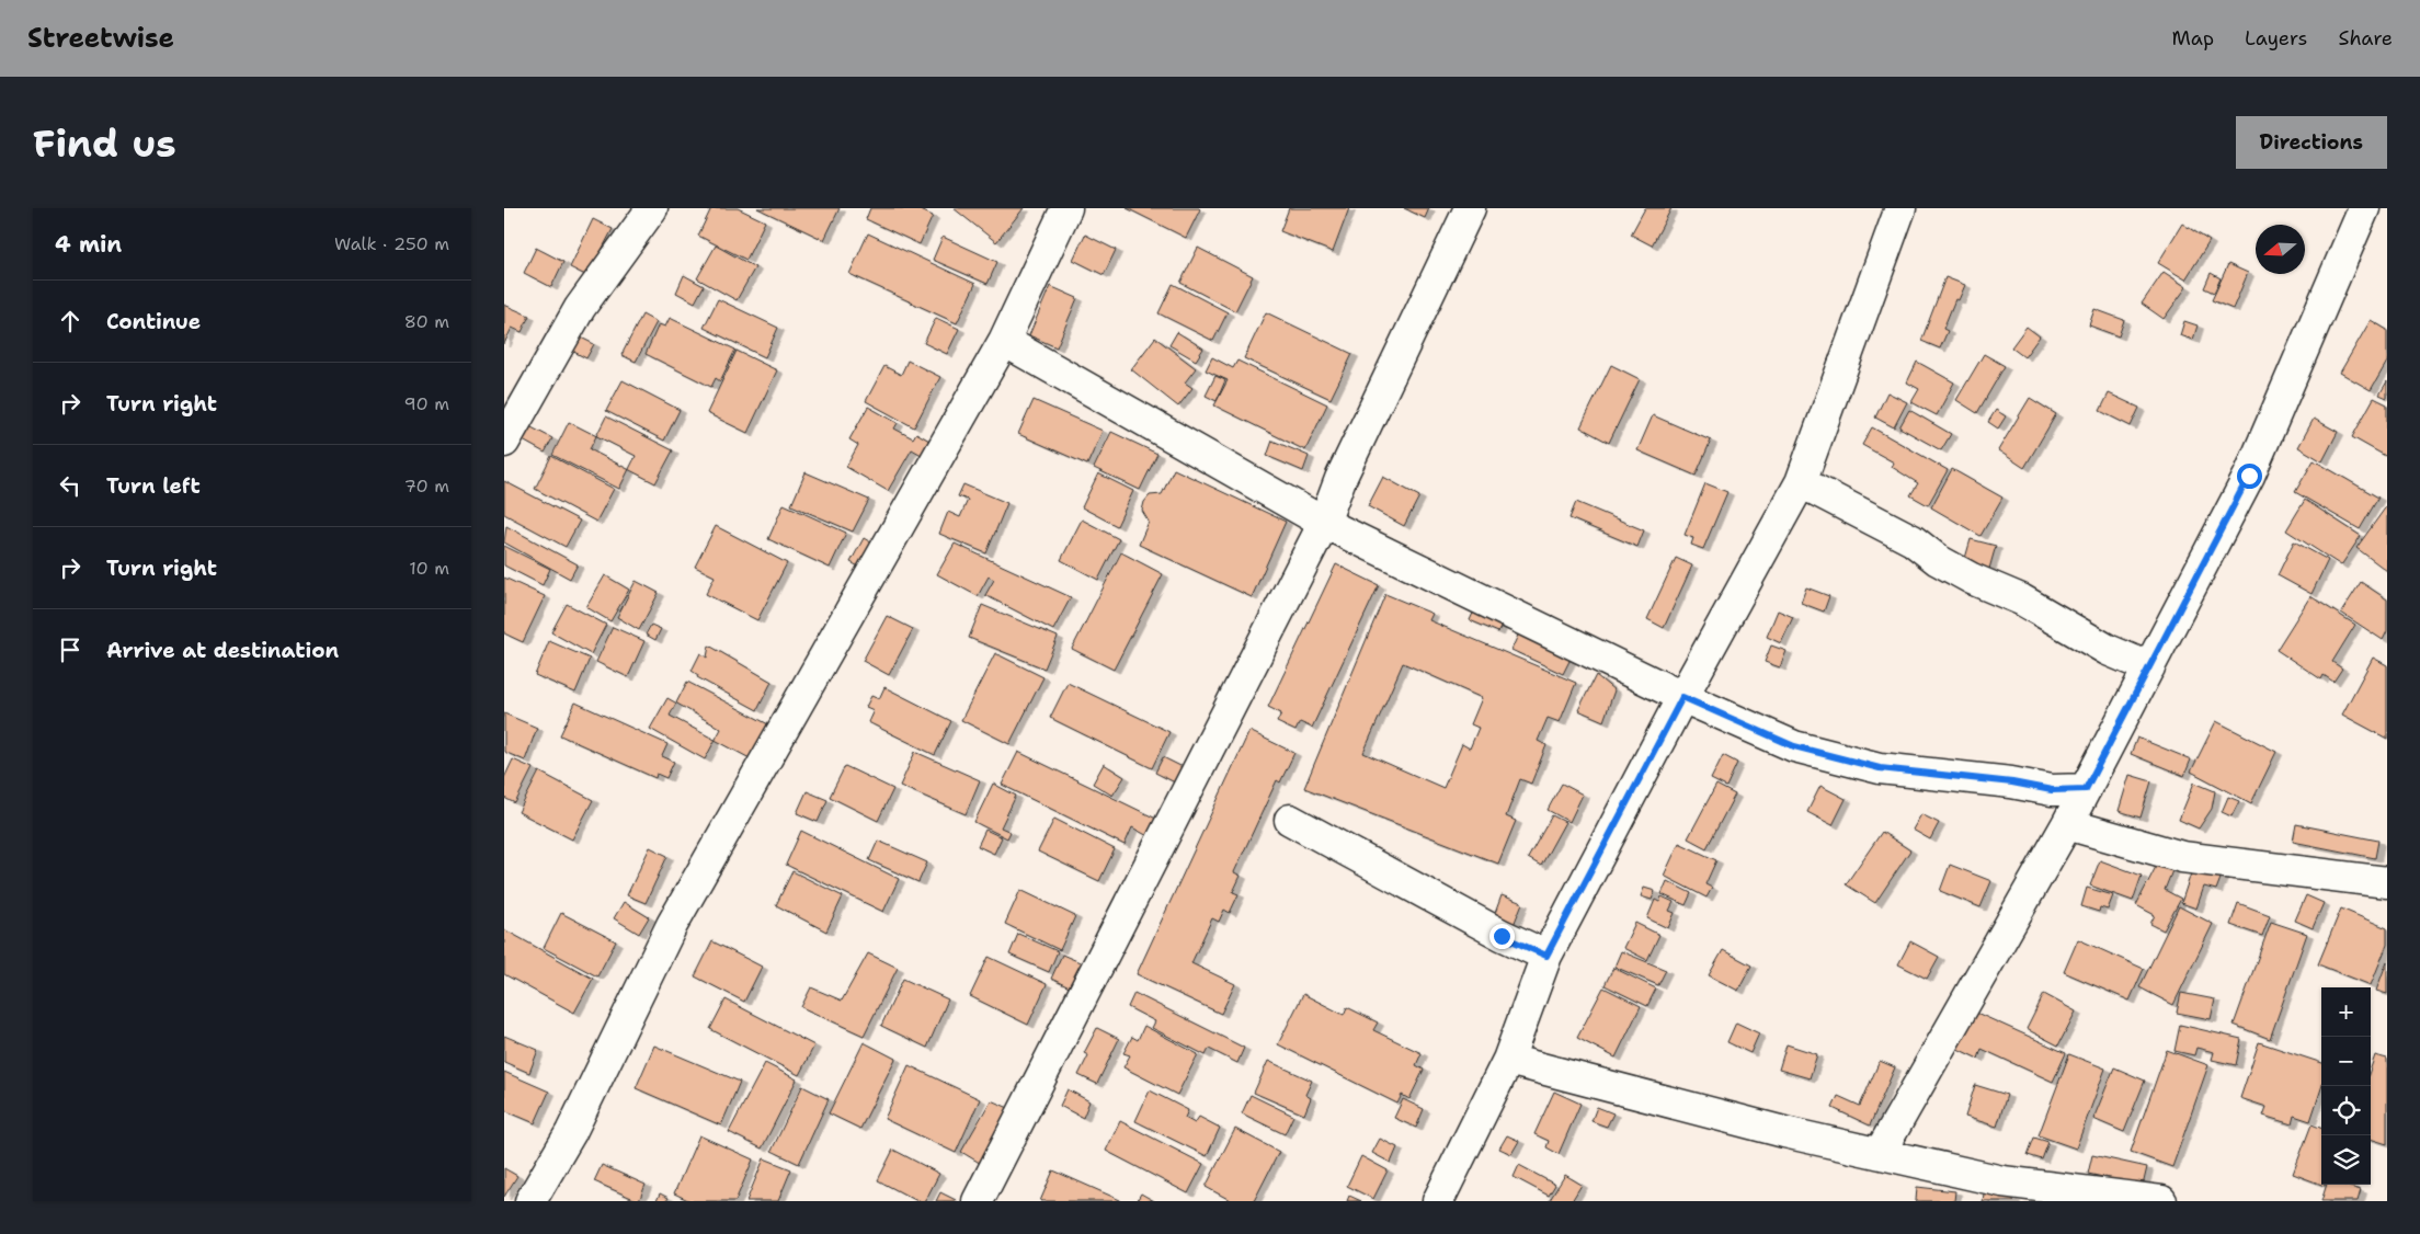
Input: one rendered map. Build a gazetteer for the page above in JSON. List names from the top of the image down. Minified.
{"north":"left","page":{"header":"Streetwise","nav":["Map","Layers","Share"],"buttons":"Directions","title":"Find us","heading":["4 min","Walk · 250 m"],"list":[["Continue","80 m"],["Turn right","90 m"],["Turn left","70 m"],["Turn right","10 m"],"Arrive at destination"],"map_buttons":["+","−"]}}
